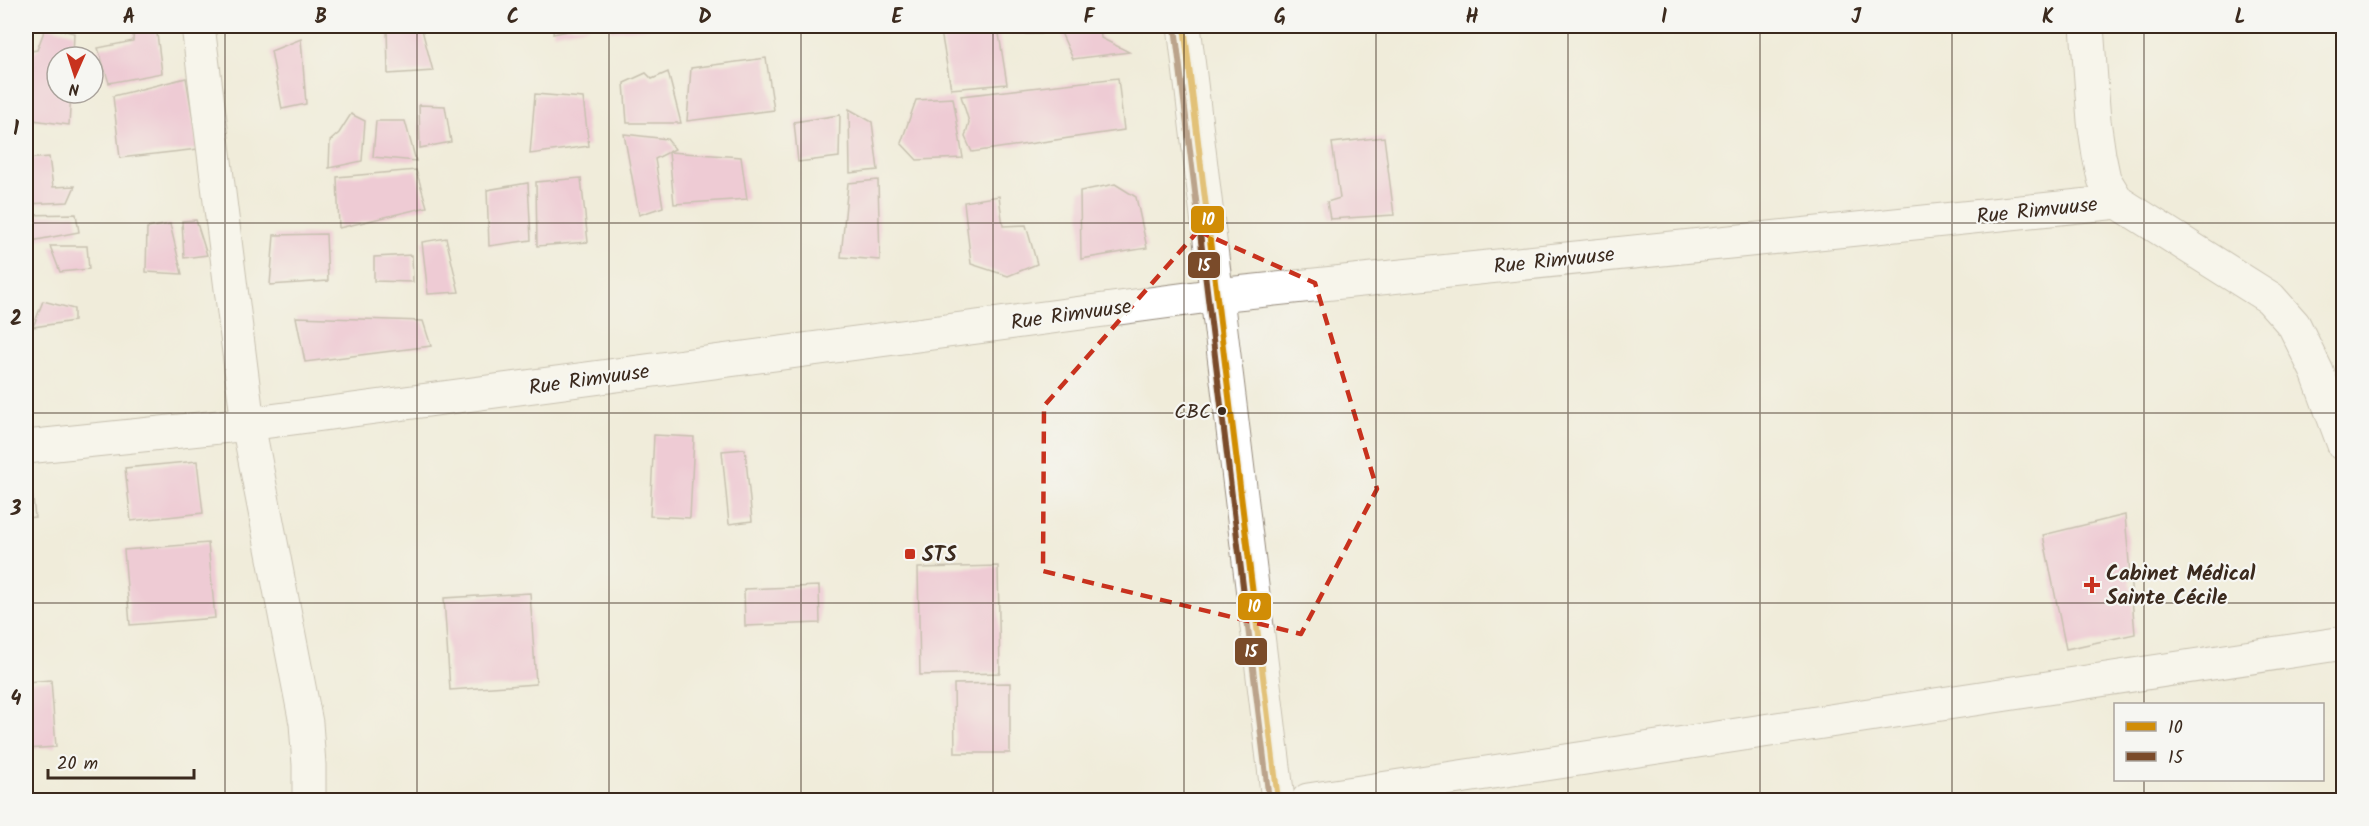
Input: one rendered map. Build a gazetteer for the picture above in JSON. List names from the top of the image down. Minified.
{"streets":{"street":["Rue Rimvuuse"]},"places":{"other":["CBC"],"transit":["STS"],"health":["Cabinet Médical Sainte Cécile"]},"lines":["transit line 10","transit line 15"],"legend":["10","15"],"scale_bar":"20 m","north":"bottom","grid":{"columns":["A","B","C","D","E","F","G","H","I","J","K","L"],"rows":["1","2","3","4"]}}
